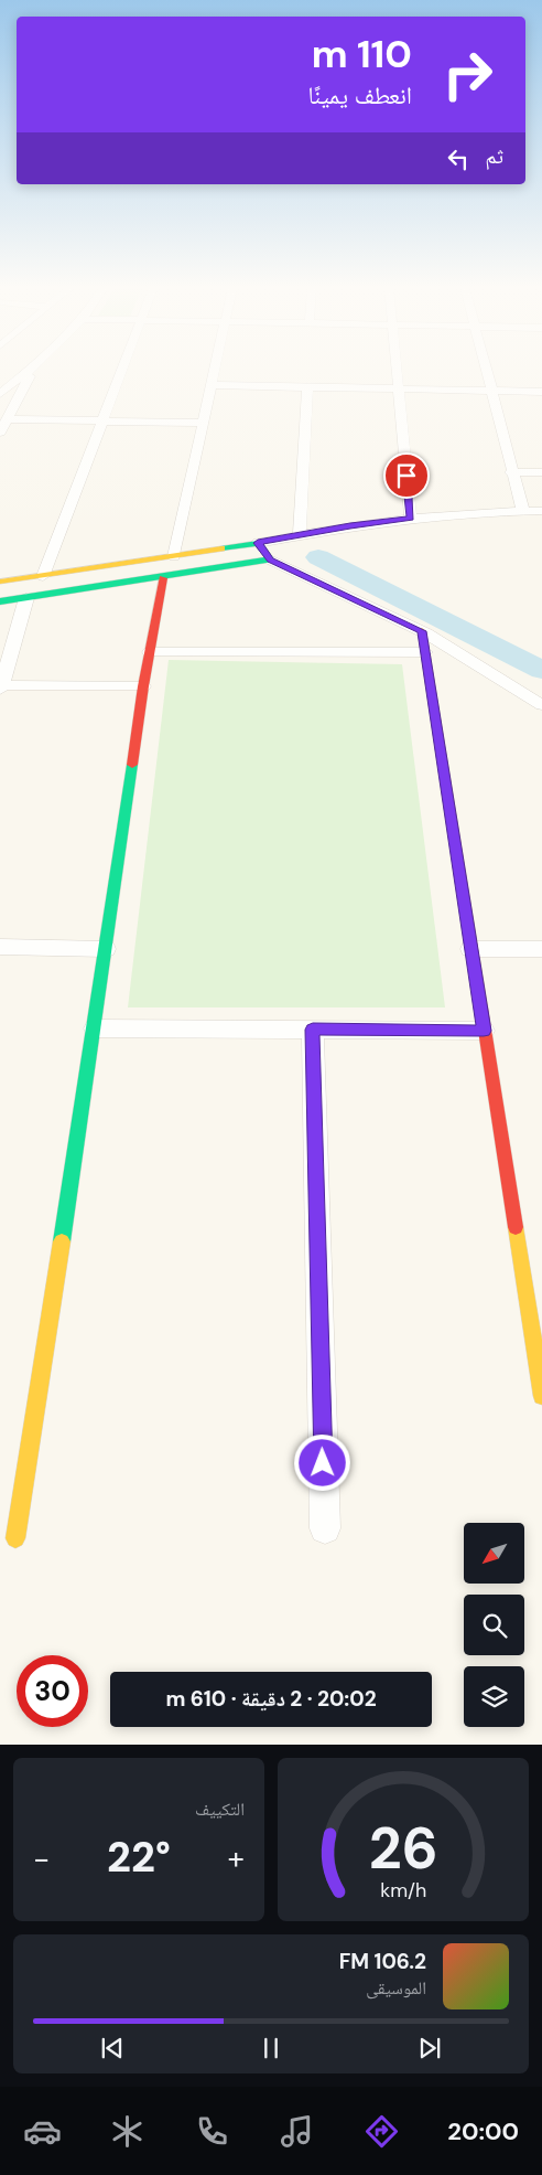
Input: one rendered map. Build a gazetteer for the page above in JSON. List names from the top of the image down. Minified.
{"north":"bottom left","page":{"turn":["110 m","انعطف يمينًا"],"then":"ثم","limit":"30","trip":"20:02 · 2 دقيقة · 610 m","tile":"التكييف","heat":["−","22°","+"],"song":["106.2 FM","الموسيقى"],"tabs":"20:00","gauge":["26","km/h"]}}
